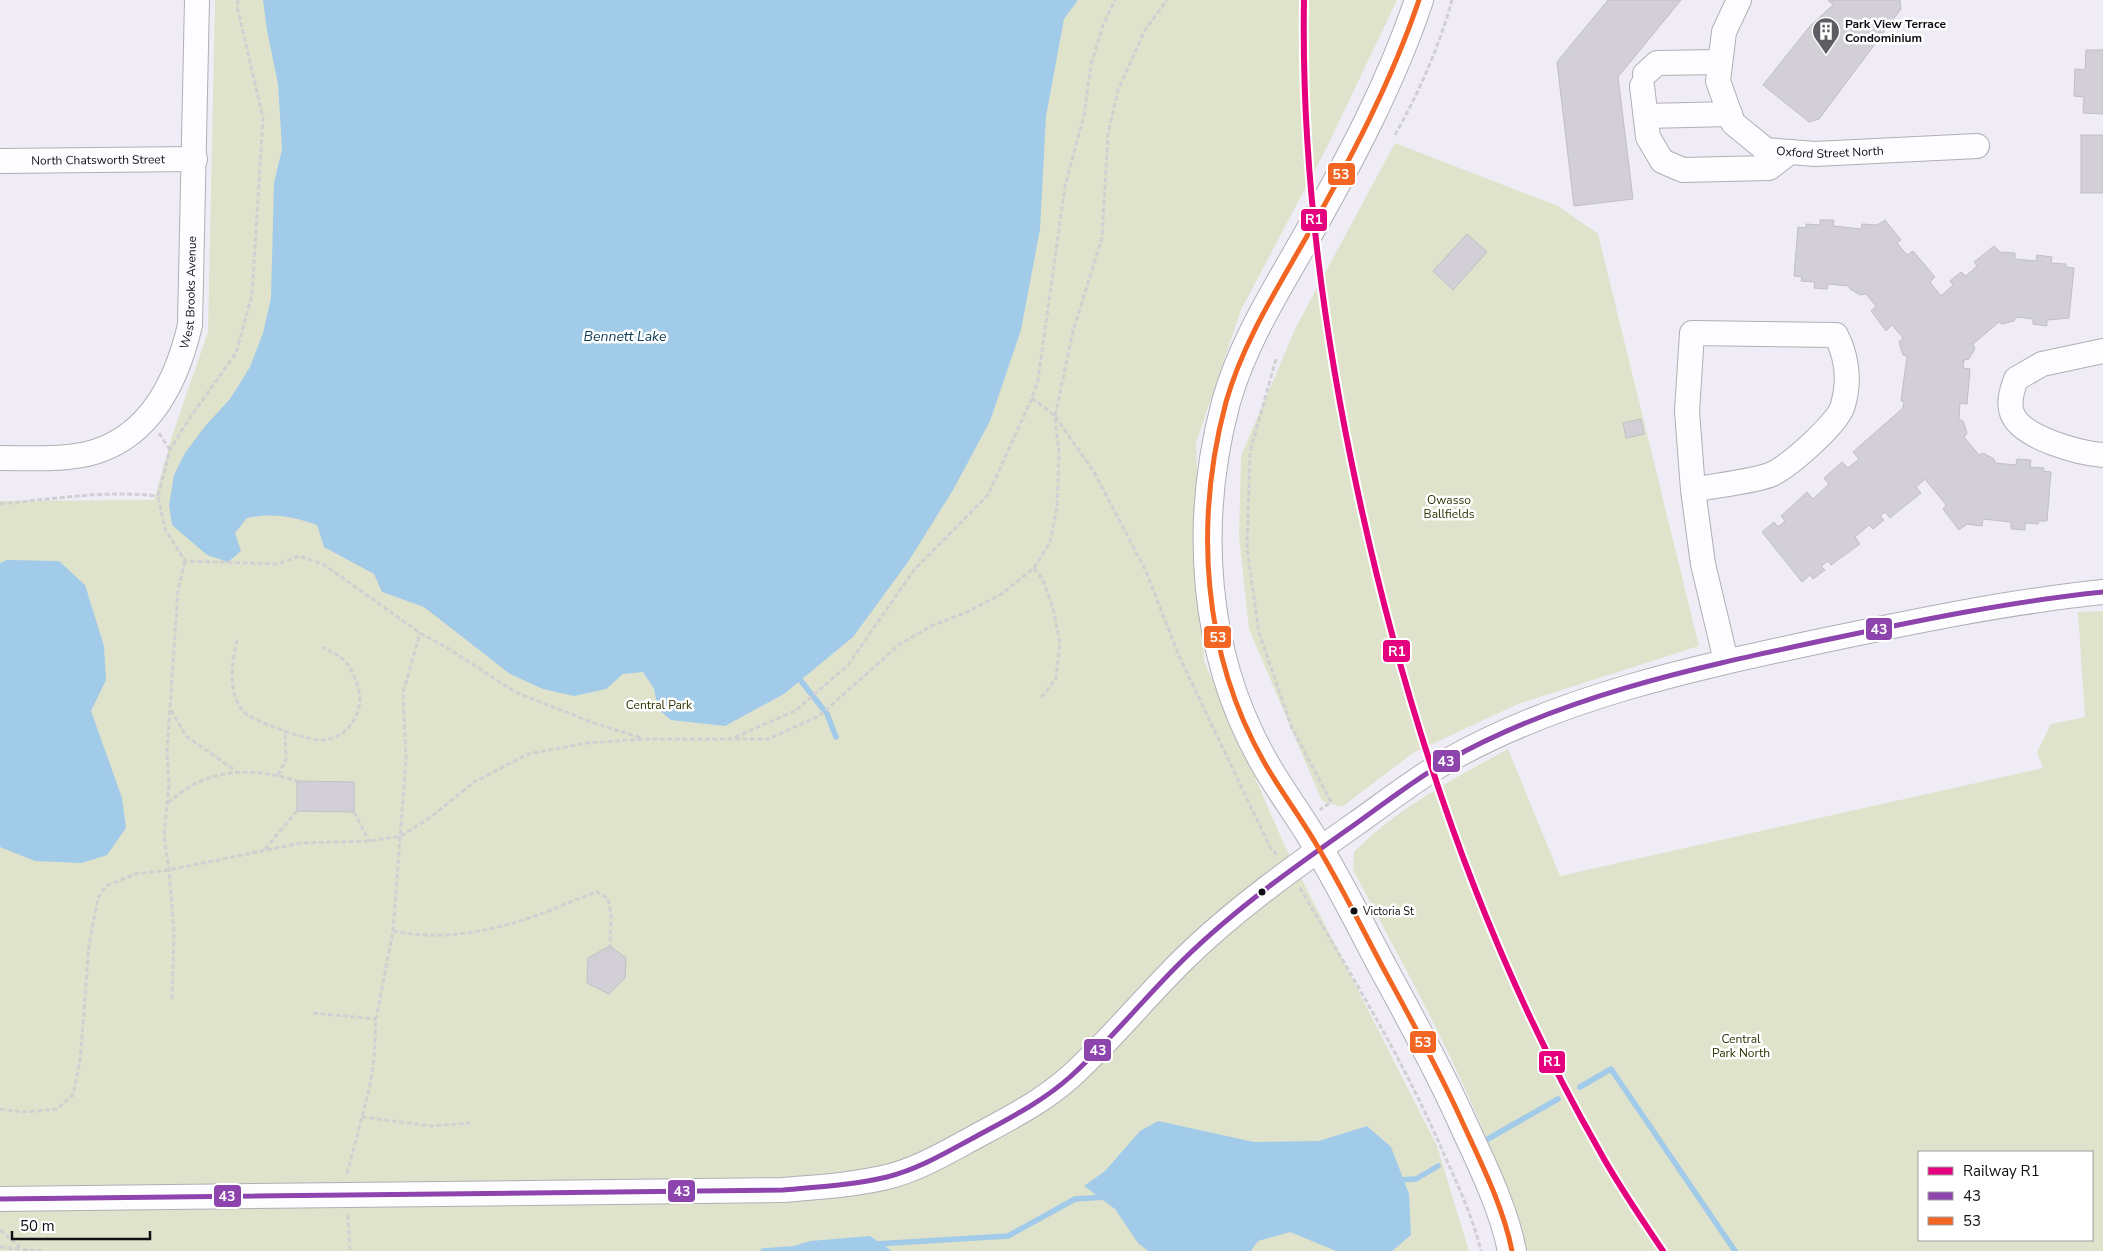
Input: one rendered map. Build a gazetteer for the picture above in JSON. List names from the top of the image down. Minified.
{"streets":{"street":["Oxford Street North","North Chatsworth Street","West Brooks Avenue"]},"crossings":[["North Chatsworth Street","West Brooks Avenue"]],"water":["Bennett Lake"],"parks":["Owasso Ballfields","Central Park","Central Park North"],"places":{"building":["Park View Terrace Condominium"],"other":["Victoria St"]},"lines":["rail line R1","transit line 53","transit line 43"],"legend":["Railway R1","43","53"],"scale_bar":"50 m"}
